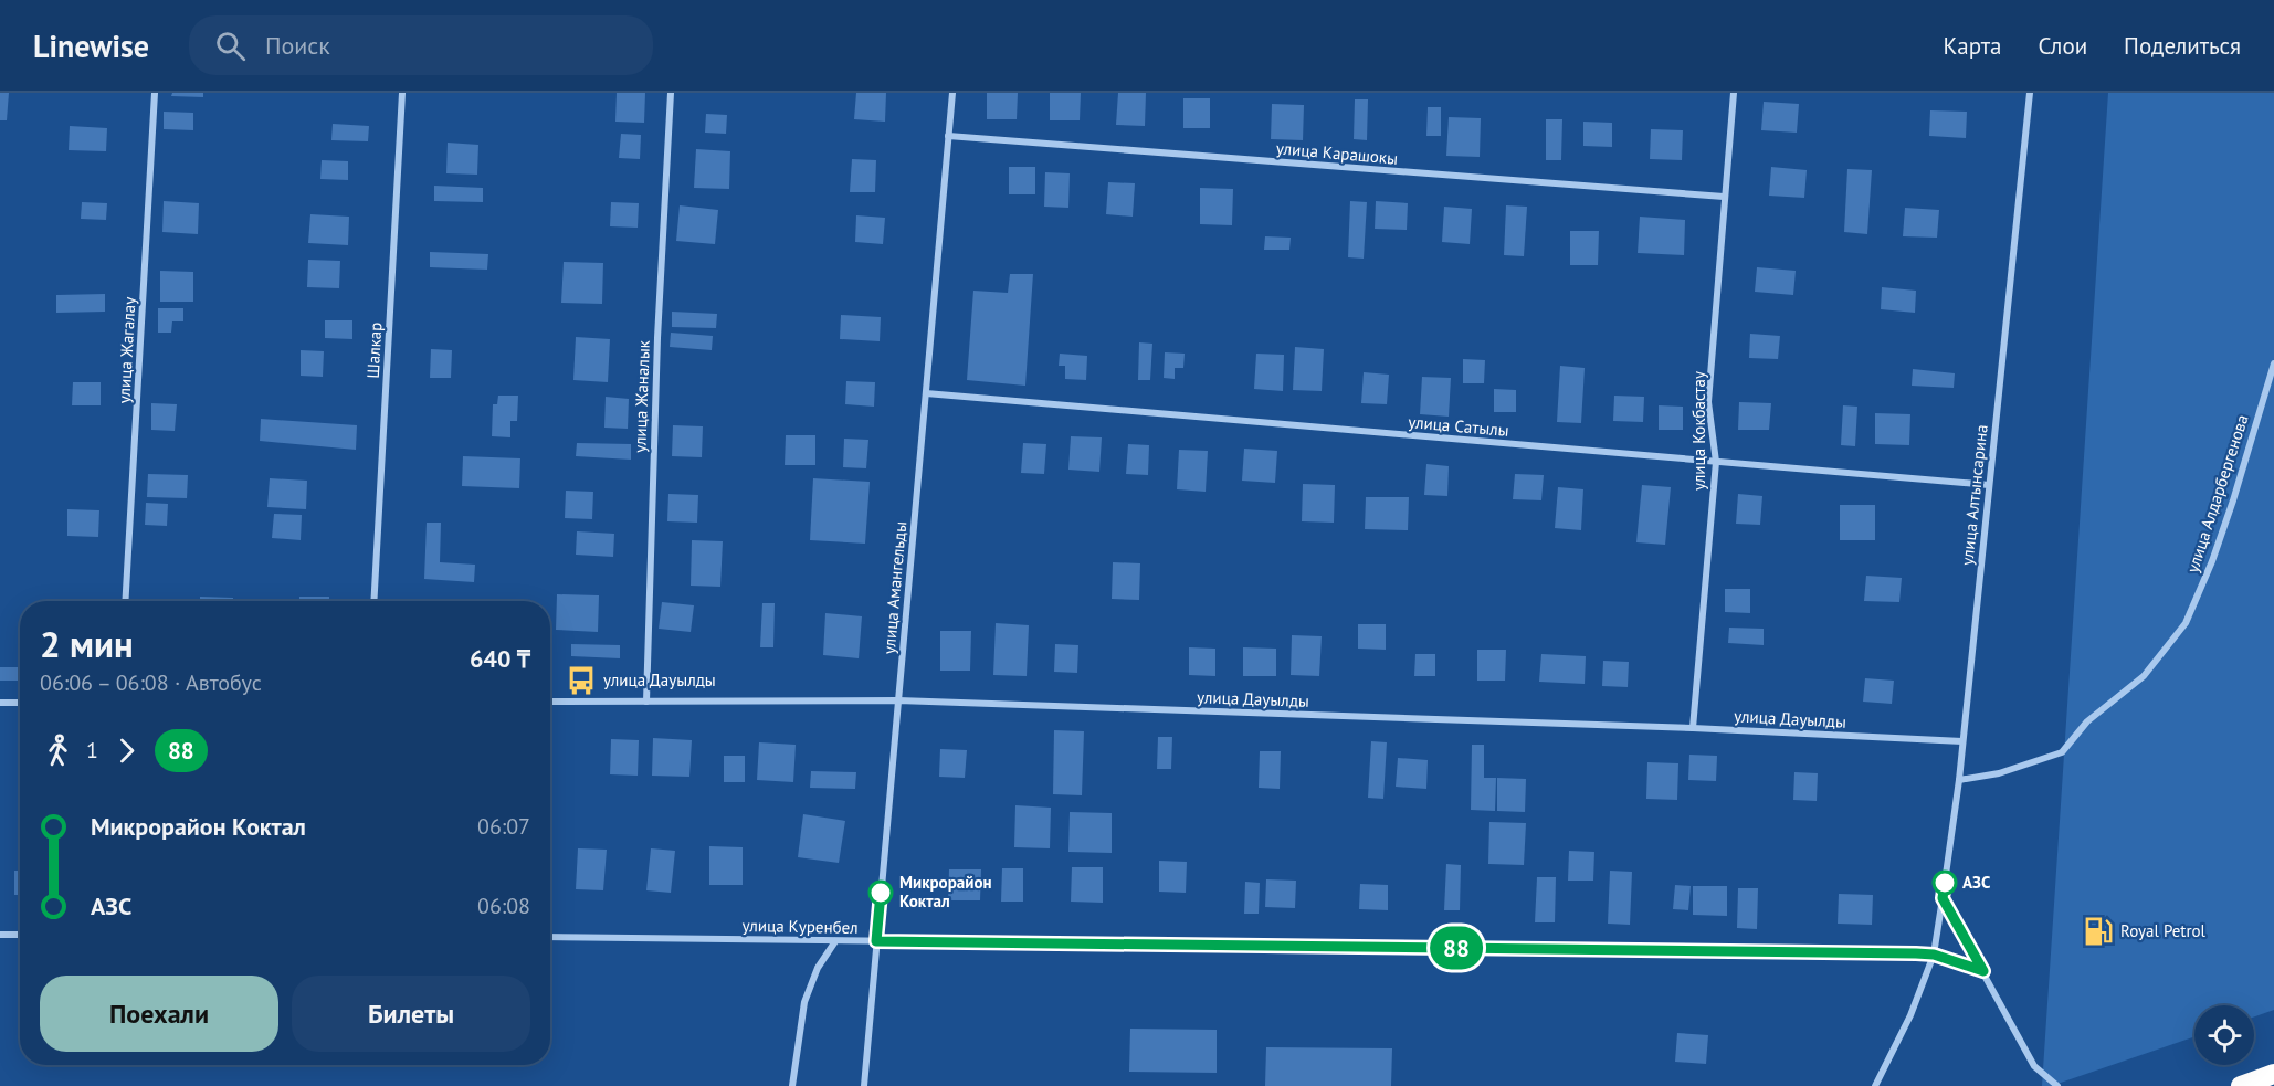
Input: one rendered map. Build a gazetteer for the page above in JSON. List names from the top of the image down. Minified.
{"streets":{"street":["улица Карашокы","улица Жагалау","Шалкар","улица Жаналык","улица Сатылы","улица Кокбастау","улица Алдарбергенова","улица Алтынсарина","улица Амангельды","улица Дауылды","улица Куренбел"]},"crossings":[["улица Карашокы","улица Кокбастау"],["улица Карашокы","улица Амангельды"],["улица Жаналык","улица Дауылды"],["улица Сатылы","улица Кокбастау"],["улица Сатылы","улица Алтынсарина"],["улица Сатылы","улица Амангельды"],["улица Кокбастау","улица Дауылды"],["улица Алдарбергенова","улица Алтынсарина"],["улица Алтынсарина","улица Дауылды"],["улица Алтынсарина","улица Куренбел"],["улица Амангельды","улица Дауылды"],["улица Амангельды","улица Куренбел"]],"places":{"bus stop":["улица Дауылды"],"other":["АЗС","Микрорайон Коктал"],"fuel station":["Royal Petrol"]},"lines":["bus line 88"],"page":{"header":"Linewise","search":"Поиск","nav":["Карта","Слои","Поделиться"],"on_map":"88","heading":["2 мин","06:06 – 06:08 · Автобус","640 ₸"],"legs":["1","88"],"list":[{"name":"Микрорайон Коктал","value":"06:07"},{"name":"АЗС","value":"06:08"}],"buttons":["Поехали","Билеты"]}}
